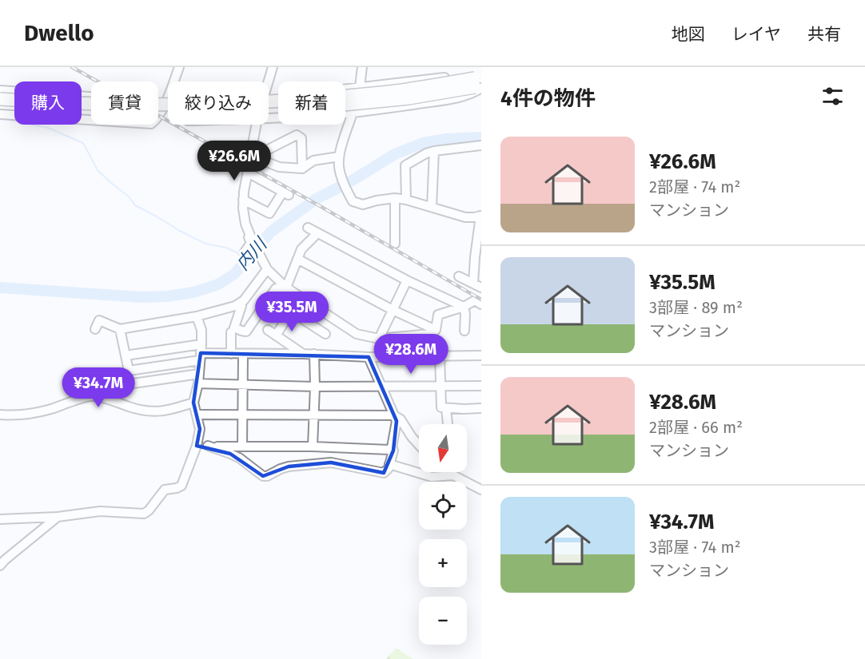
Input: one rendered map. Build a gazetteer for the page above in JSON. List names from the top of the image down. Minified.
{"water":["内川"],"north":"bottom","page":{"header":"Dwello","nav":["地図","レイヤ","共有"],"heading":"4件の物件","chip":["購入","賃貸","絞り込み","新着"],"list":[{"name":"¥26.6M","note":"2部屋 · 74 m² · マンション"},{"name":"¥35.5M","note":"3部屋 · 89 m² · マンション"},{"name":"¥28.6M","note":"2部屋 · 66 m² · マンション"},{"name":"¥34.7M","note":"3部屋 · 74 m² · マンション"}],"price":["¥26.6M","¥35.5M","¥28.6M","¥34.7M"],"map_buttons":["+","−"]}}
